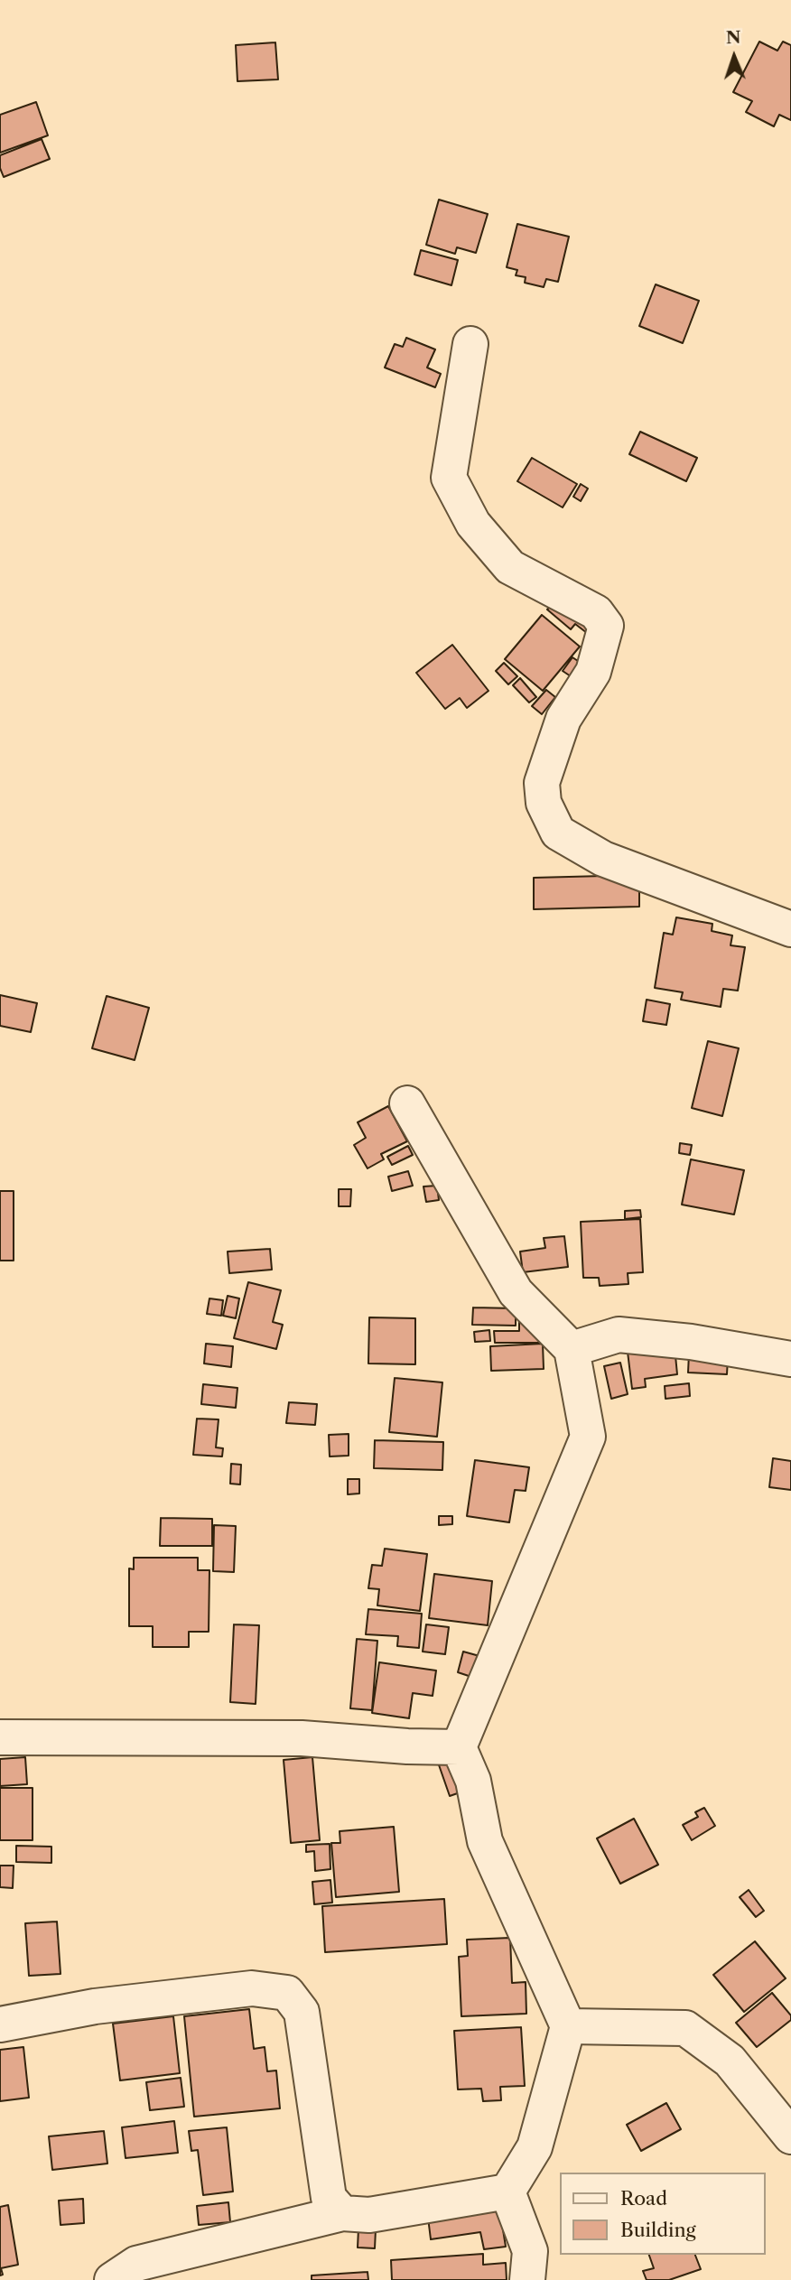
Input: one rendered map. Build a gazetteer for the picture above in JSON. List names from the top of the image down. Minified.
{"legend":["Road","Building"],"north":"top"}
